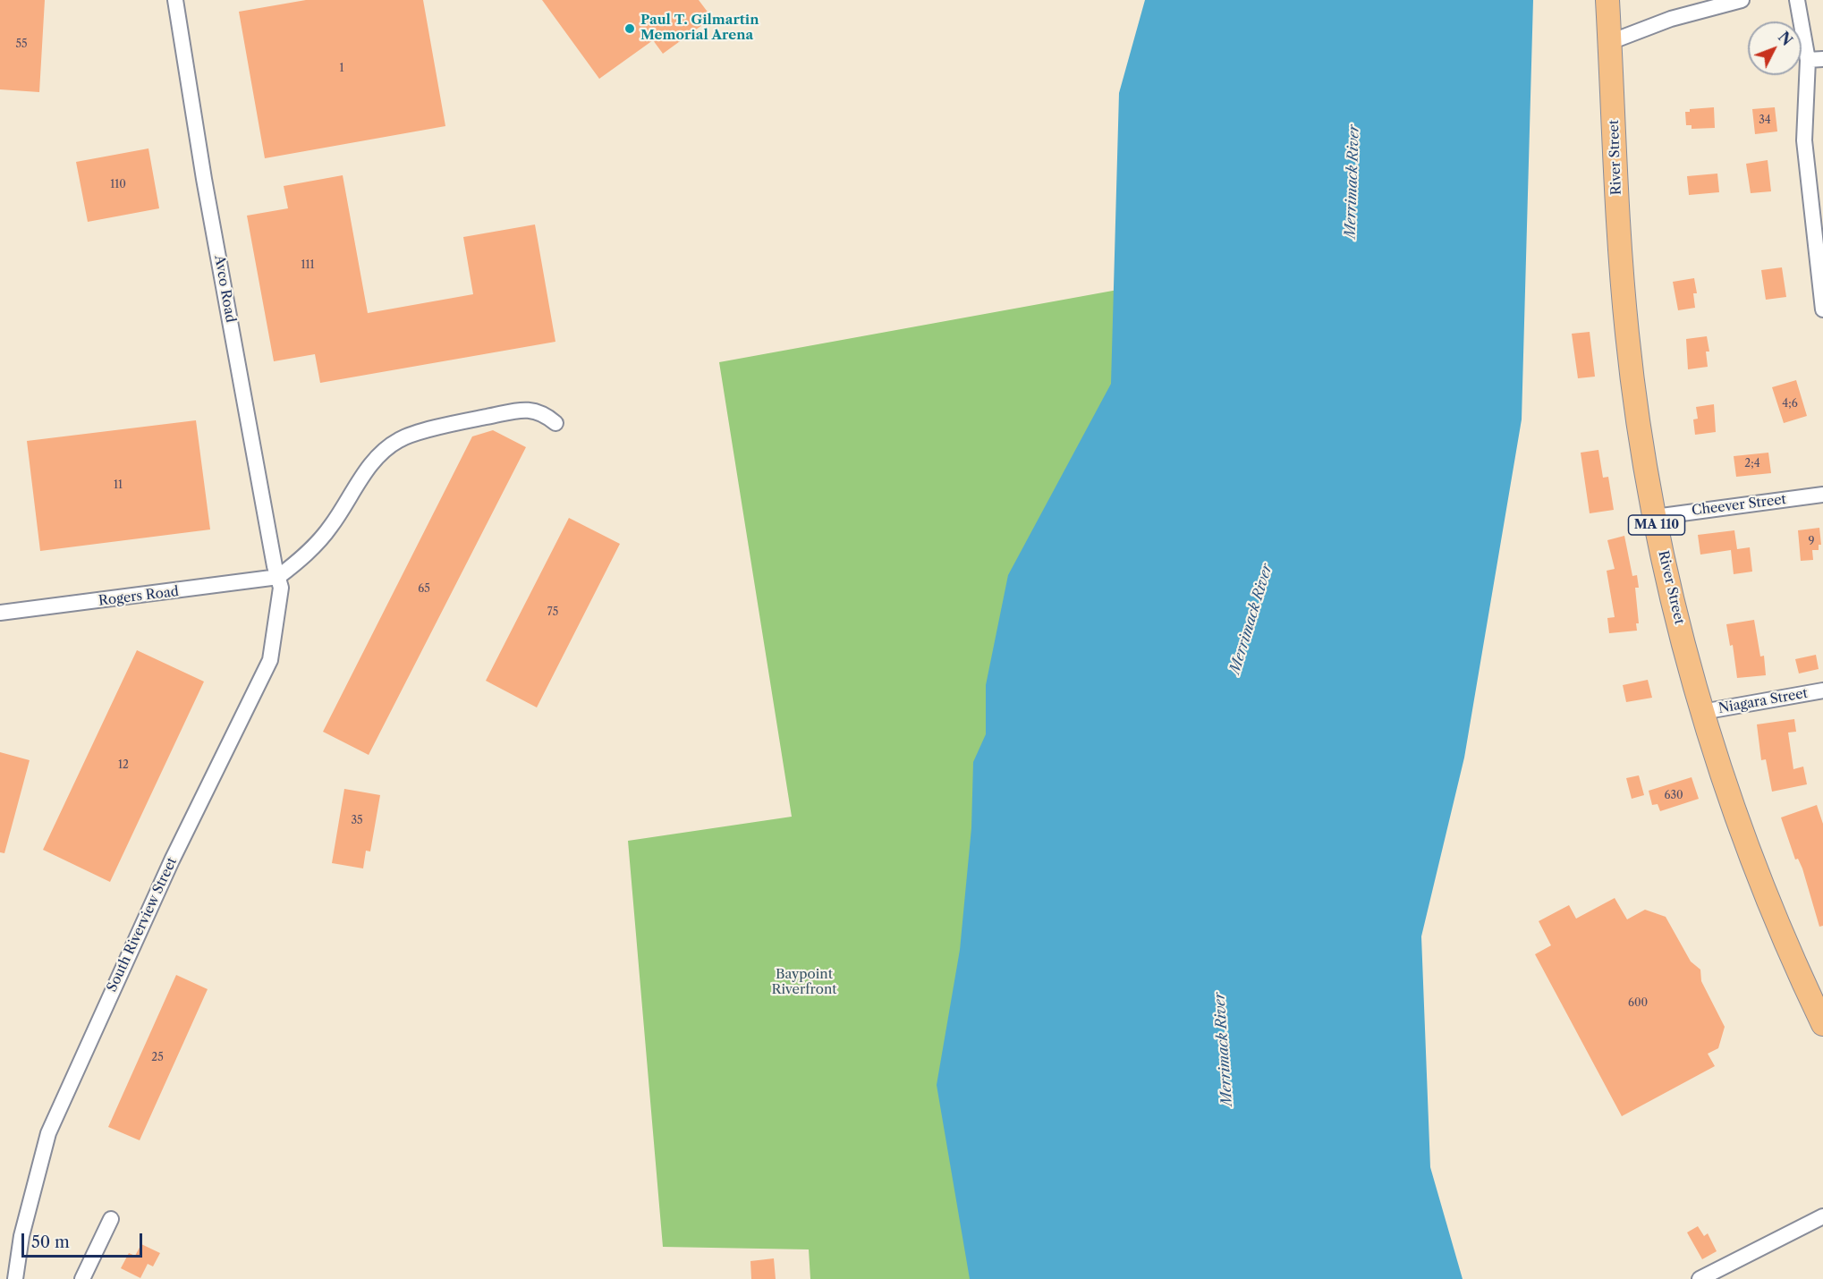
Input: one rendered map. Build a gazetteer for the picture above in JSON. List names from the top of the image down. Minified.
{"streets":{"main road":["River Street","MA 110"],"street":["Avco Road","Cheever Street","Rogers Road","Niagara Street","South Riverview Street"]},"crossings":[["River Street","Cheever Street"],["River Street","Niagara Street"],["Avco Road","Rogers Road"],["Avco Road","South Riverview Street"],["Rogers Road","South Riverview Street"]],"water":["Merrimack River"],"parks":["Baypoint Riverfront"],"places":["Paul T. Gilmartin Memorial Arena"],"house_numbers":["55","1","34","110","111","4;6","2;4","11","9","65","75","12","630","35","600","25"],"scale_bar":"50 m","north":"top right"}
